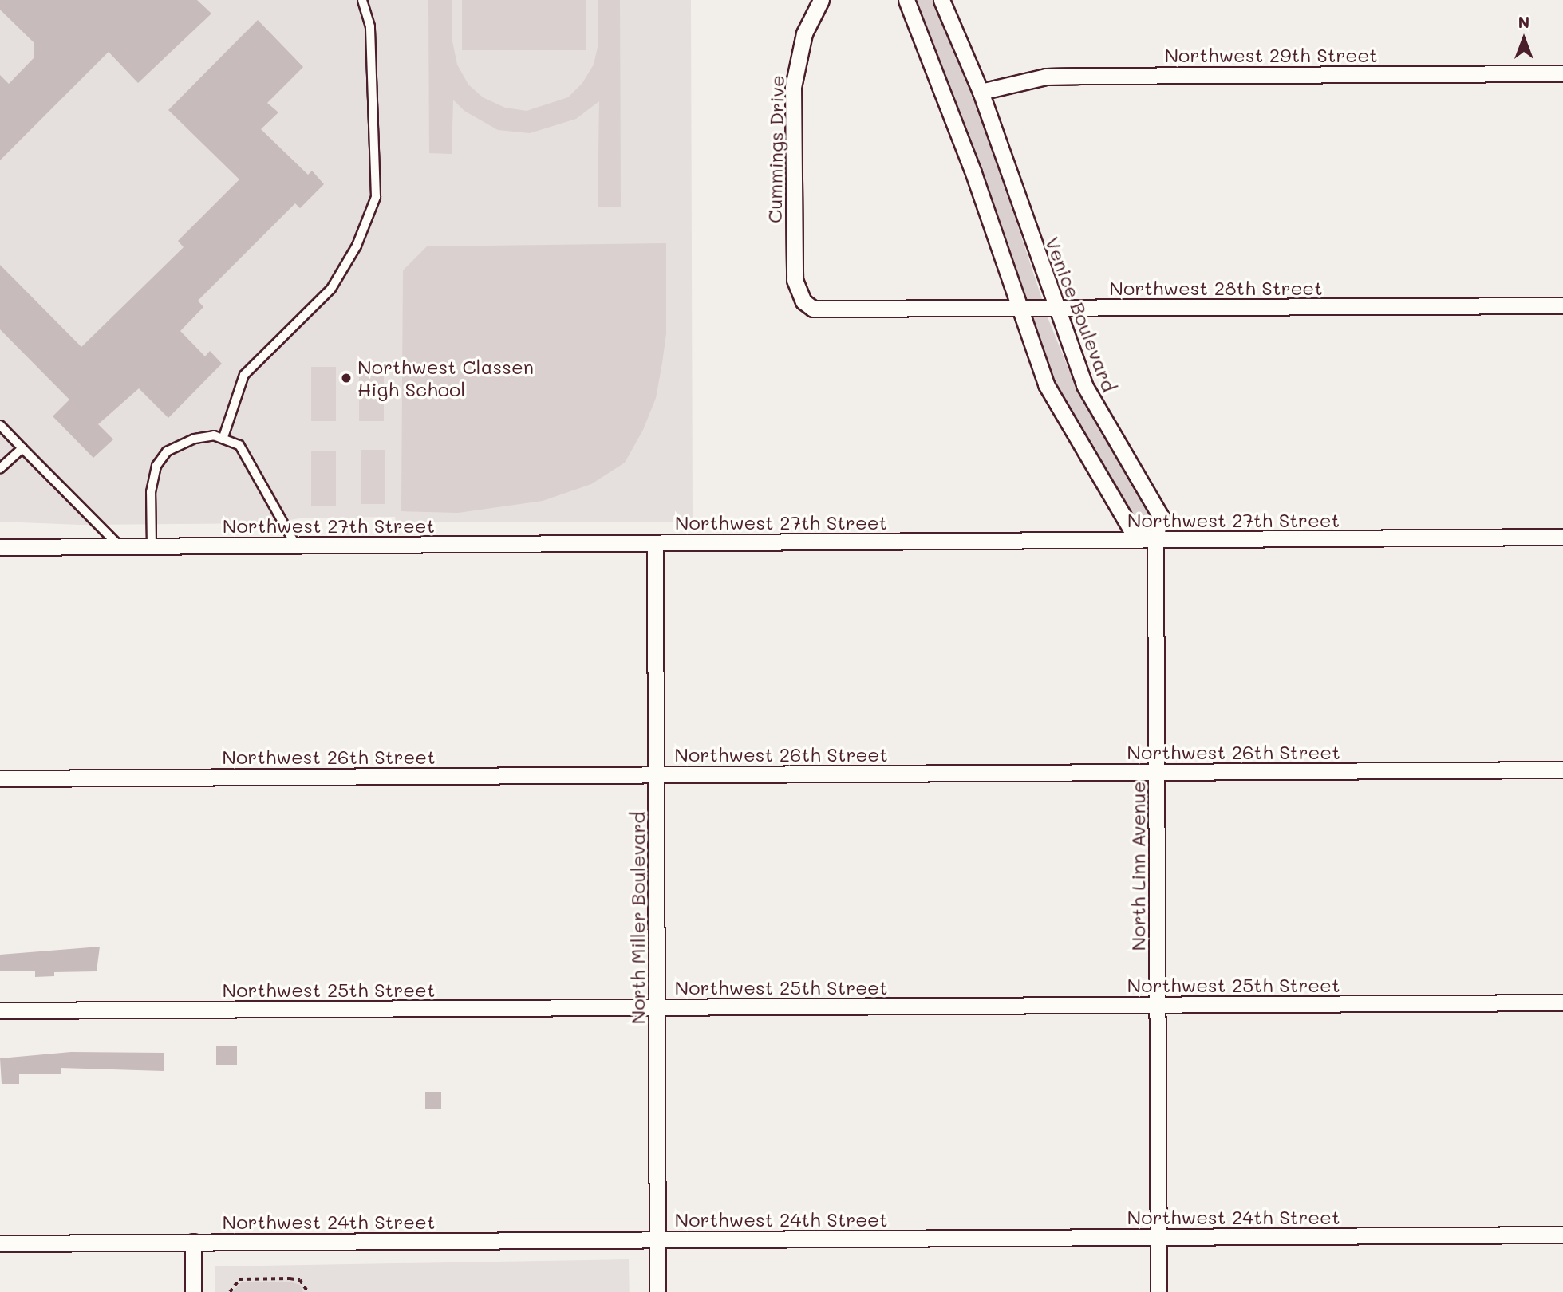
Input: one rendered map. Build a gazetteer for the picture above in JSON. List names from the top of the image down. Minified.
{"streets":{"street":["Northwest 29th Street","Cummings Drive","Northwest 28th Street","Venice Boulevard","Northwest 27th Street","Northwest 26th Street","North Linn Avenue","North Miller Boulevard","Northwest 25th Street","Northwest 24th Street"]},"crossings":[["Northwest 29th Street","Venice Boulevard"],["Cummings Drive","Northwest 28th Street"],["Northwest 28th Street","Venice Boulevard"],["Venice Boulevard","Northwest 27th Street"],["Venice Boulevard","North Linn Avenue"],["Northwest 27th Street","North Linn Avenue"],["Northwest 27th Street","North Miller Boulevard"],["Northwest 26th Street","North Linn Avenue"],["Northwest 26th Street","North Miller Boulevard"],["North Linn Avenue","Northwest 25th Street"],["North Linn Avenue","Northwest 24th Street"],["North Miller Boulevard","Northwest 25th Street"],["North Miller Boulevard","Northwest 24th Street"]],"places":["Northwest Classen High School"],"north":"top"}
